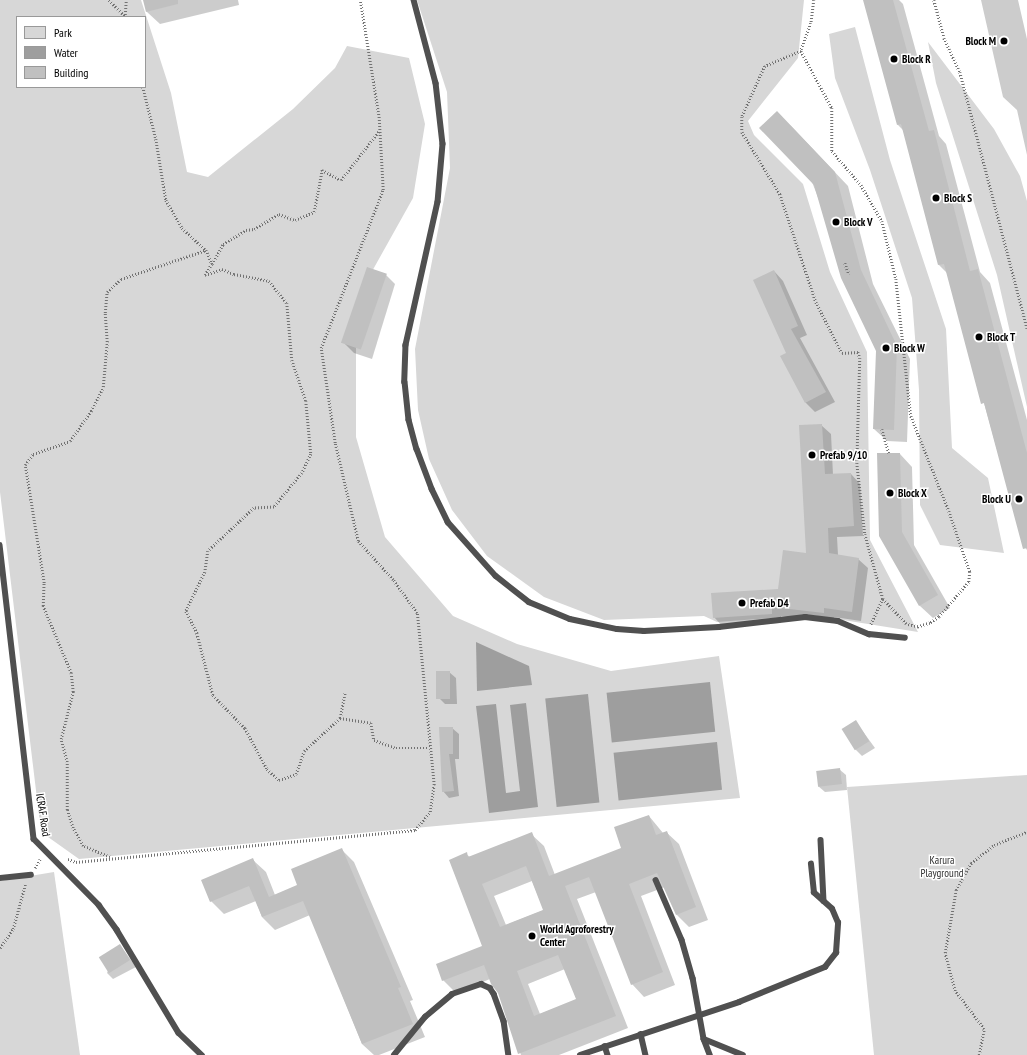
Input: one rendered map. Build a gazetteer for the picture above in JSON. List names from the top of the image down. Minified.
{"streets":{"lane":["ICRAF Road"]},"parks":["Karura Playground"],"places":["Block M","Block R","Block S","Block V","Block T","Block W","Prefab 9/10","Block X","Block U","Prefab D4","World Agroforestry Center"],"legend":["Park","Water","Building"]}
